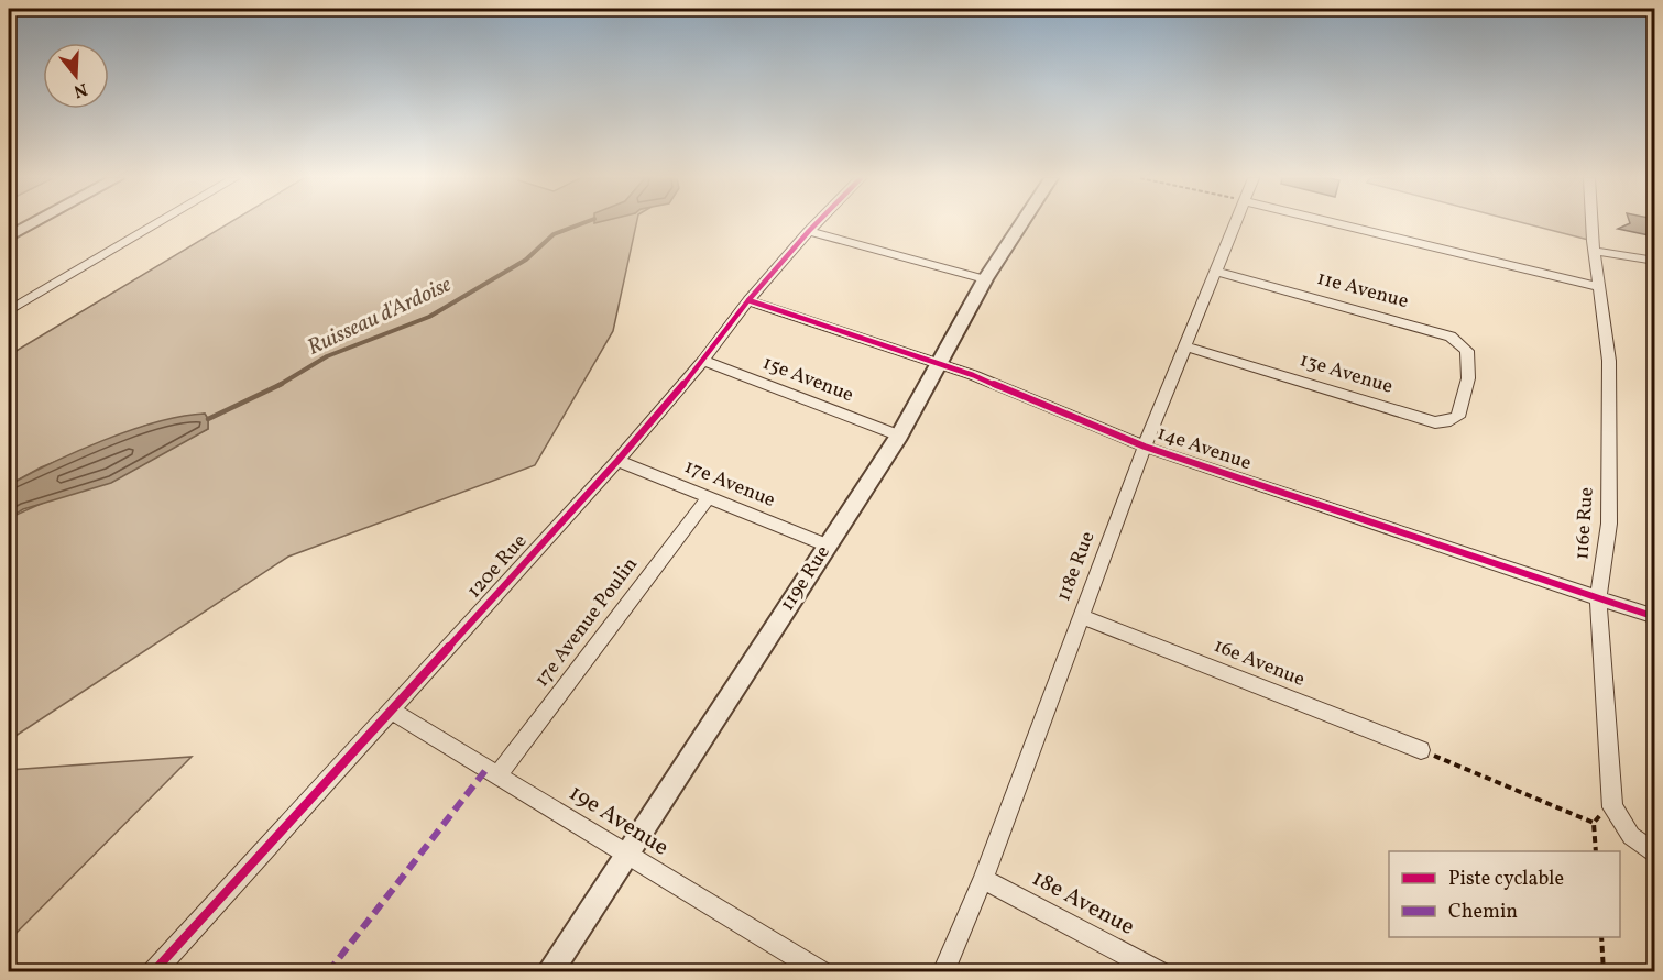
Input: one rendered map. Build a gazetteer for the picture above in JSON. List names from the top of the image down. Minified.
{"streets":{"street":["11e Avenue","13e Avenue","15e Avenue","14e Avenue","17e Avenue","116e Rue","120e Rue","118e Rue","119e Rue","17e Avenue Poulin","16e Avenue","19e Avenue","18e Avenue"]},"crossings":[["11e Avenue","13e Avenue"],["11e Avenue","118e Rue"],["13e Avenue","118e Rue"],["15e Avenue","120e Rue"],["15e Avenue","119e Rue"],["14e Avenue","116e Rue"],["14e Avenue","120e Rue"],["14e Avenue","118e Rue"],["14e Avenue","119e Rue"],["17e Avenue","120e Rue"],["17e Avenue","119e Rue"],["17e Avenue","17e Avenue Poulin"],["120e Rue","19e Avenue"],["118e Rue","16e Avenue"],["118e Rue","18e Avenue"],["119e Rue","19e Avenue"],["17e Avenue Poulin","19e Avenue"]],"water":["Ruisseau d'Ardoise"],"legend":["Piste cyclable","Chemin"],"north":"bottom"}
